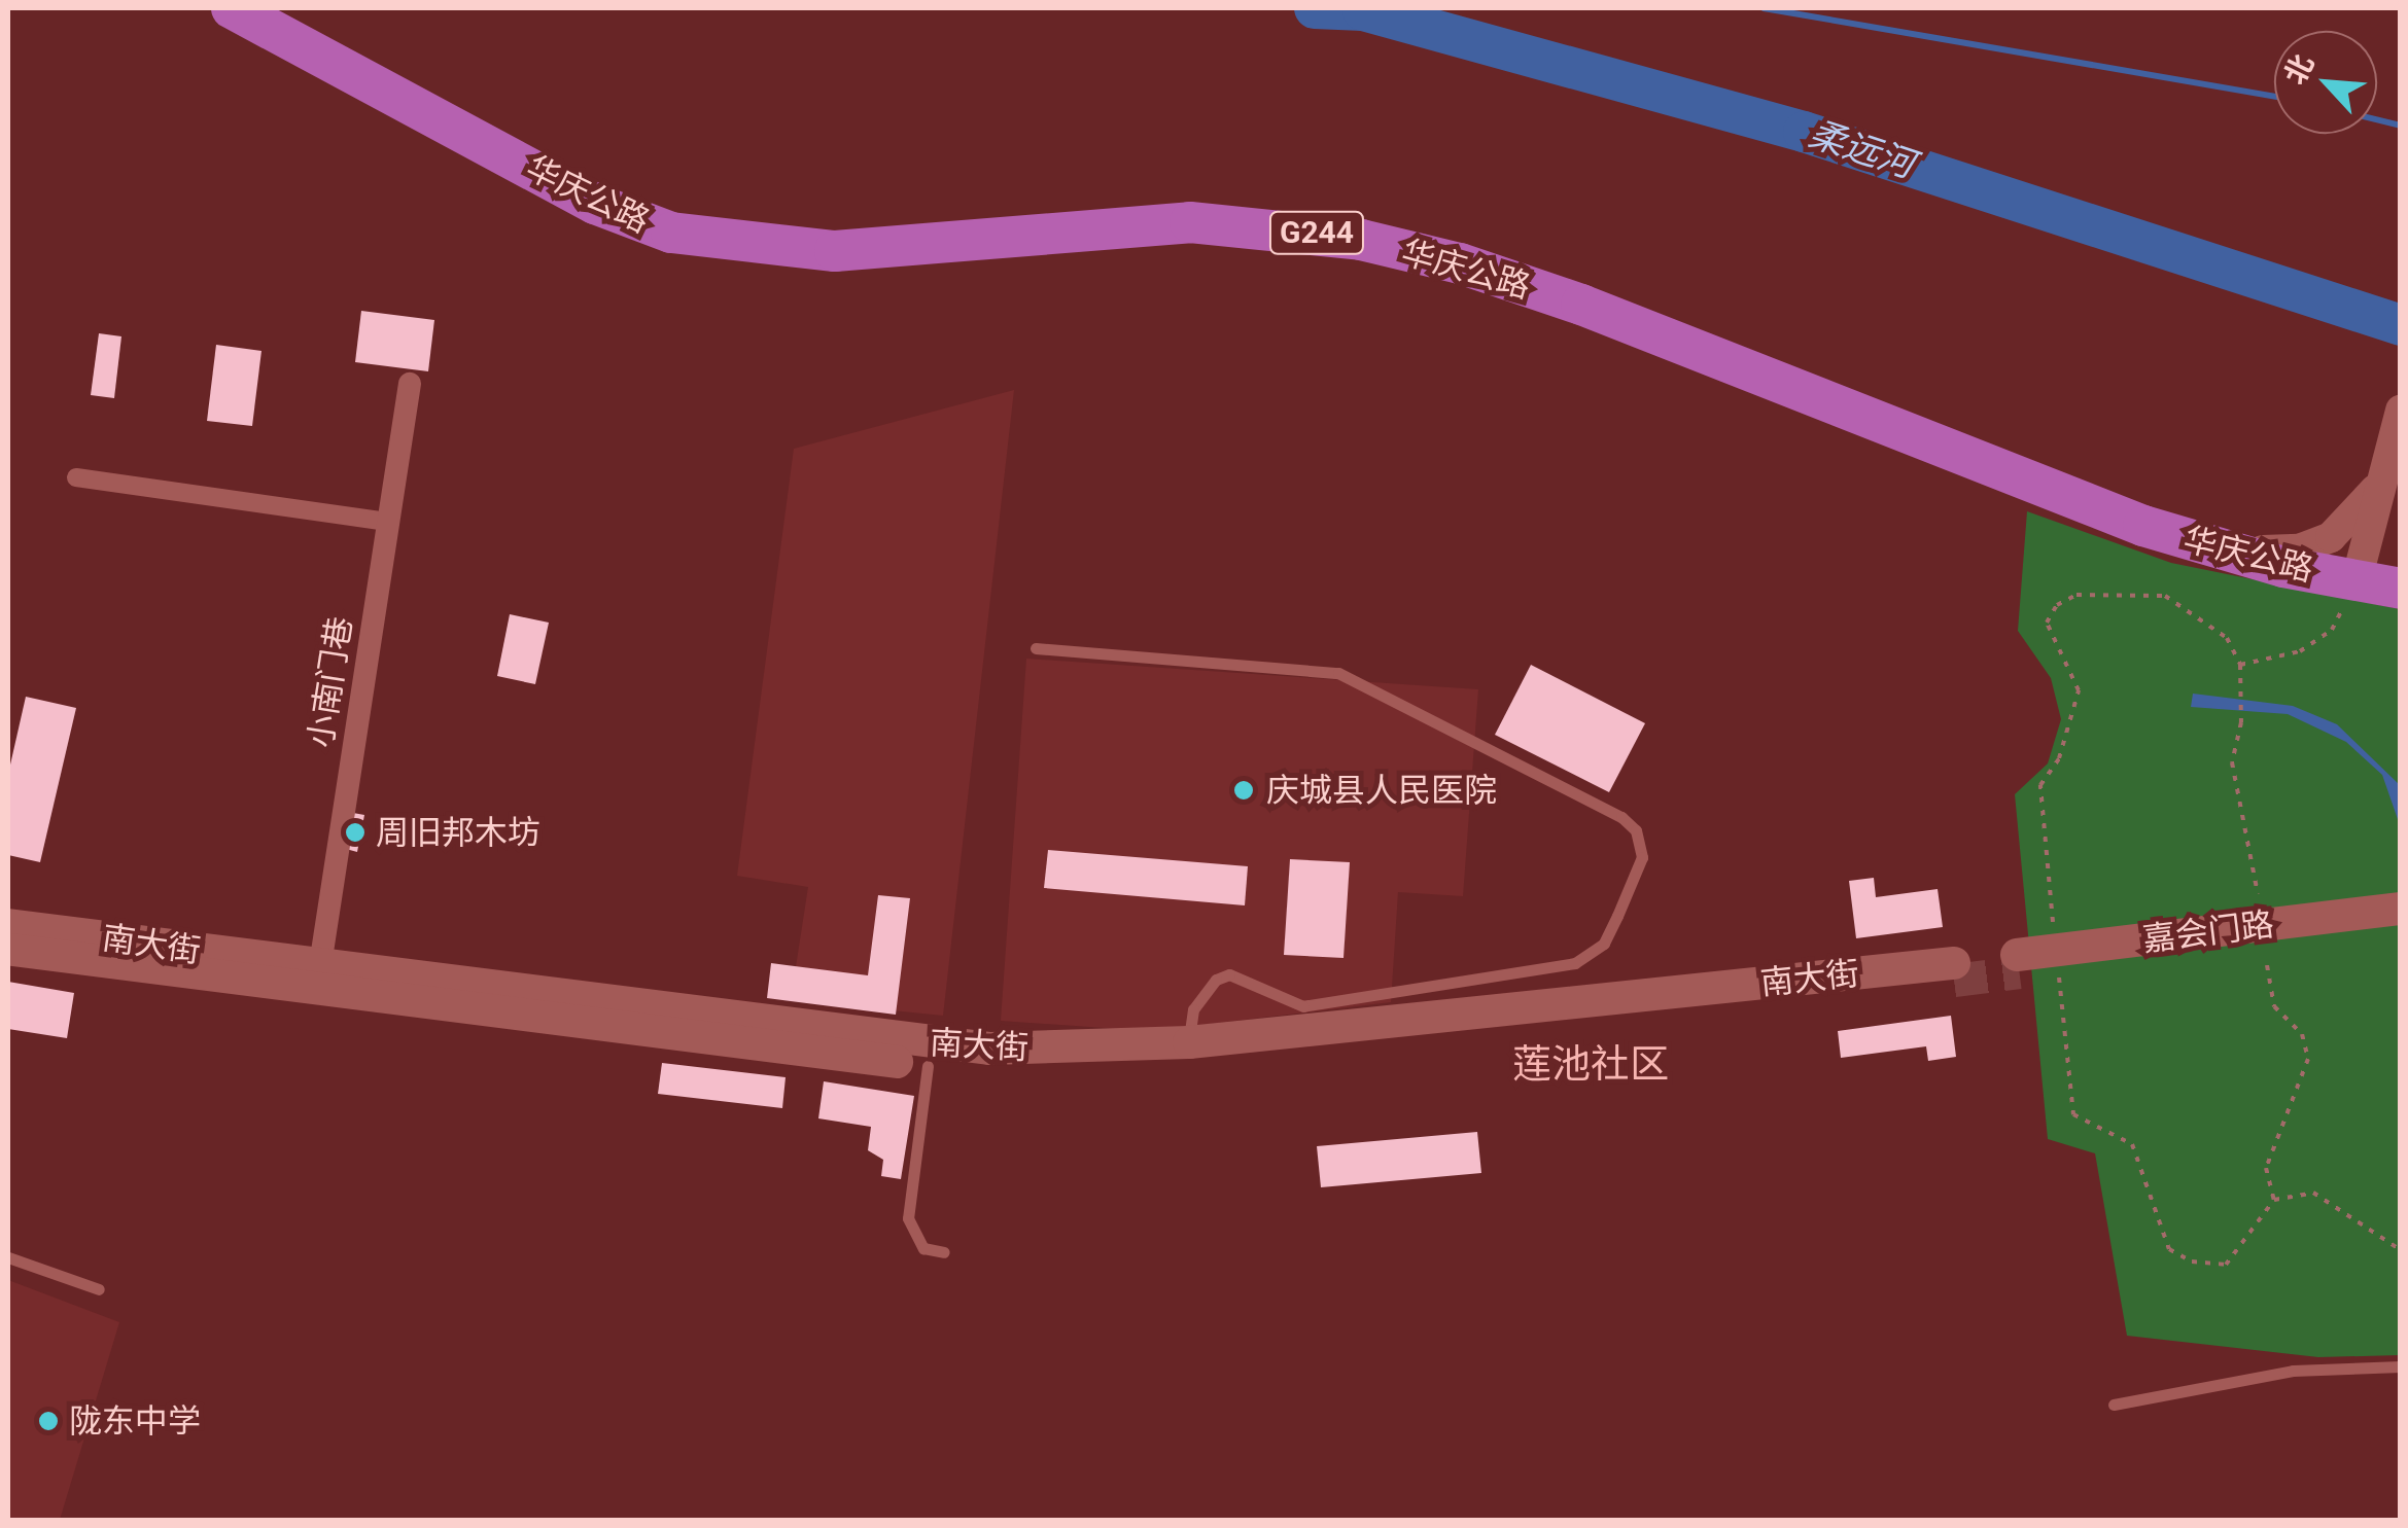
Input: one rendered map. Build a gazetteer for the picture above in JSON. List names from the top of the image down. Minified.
{"streets":{"highway":["华庆公路","G244"],"main road":["嘉会门路","南大街"],"street":["小南门巷"]},"crossings":[["小南门巷","南大街"]],"districts":["莲池社区"],"water":["柔远河"],"places":["庆城县人民医院","周旧邦木坊","陇东中学"],"north":"top left"}
